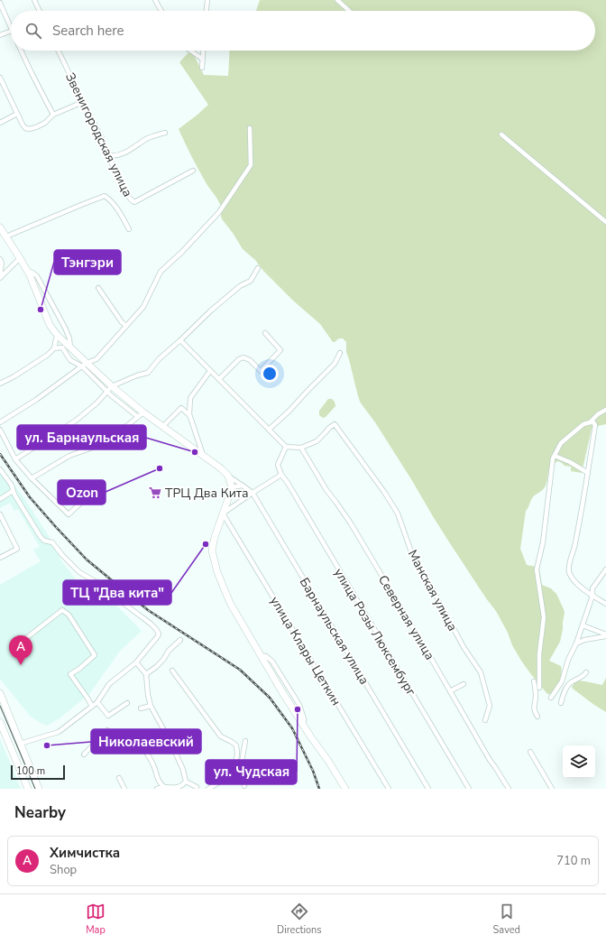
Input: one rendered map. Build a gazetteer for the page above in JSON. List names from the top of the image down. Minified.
{"streets":{"street":["Звенигородская улица","Манская улица","Северная улица","Барнаульская улица","улица Розы Люксембург","улица Клары Цеткин"]},"crossings":[["Манская улица","Северная улица"]],"places":{"other":["Тэнгэри","ул. Барнаульская","Ozon","ТЦ \"Два кита\"","ул. Чудская","Николаевский"],"supermarket":["ТРЦ Два Кита"]},"scale_bar":"100 m","page":{"search":"Search here","pins":"A","scale":"100 m","heading":"Nearby","list":[{"mark":"A","name":"Химчистка","note":"Shop","value":"710 m"}],"nav":["Map","Directions","Saved"]}}
